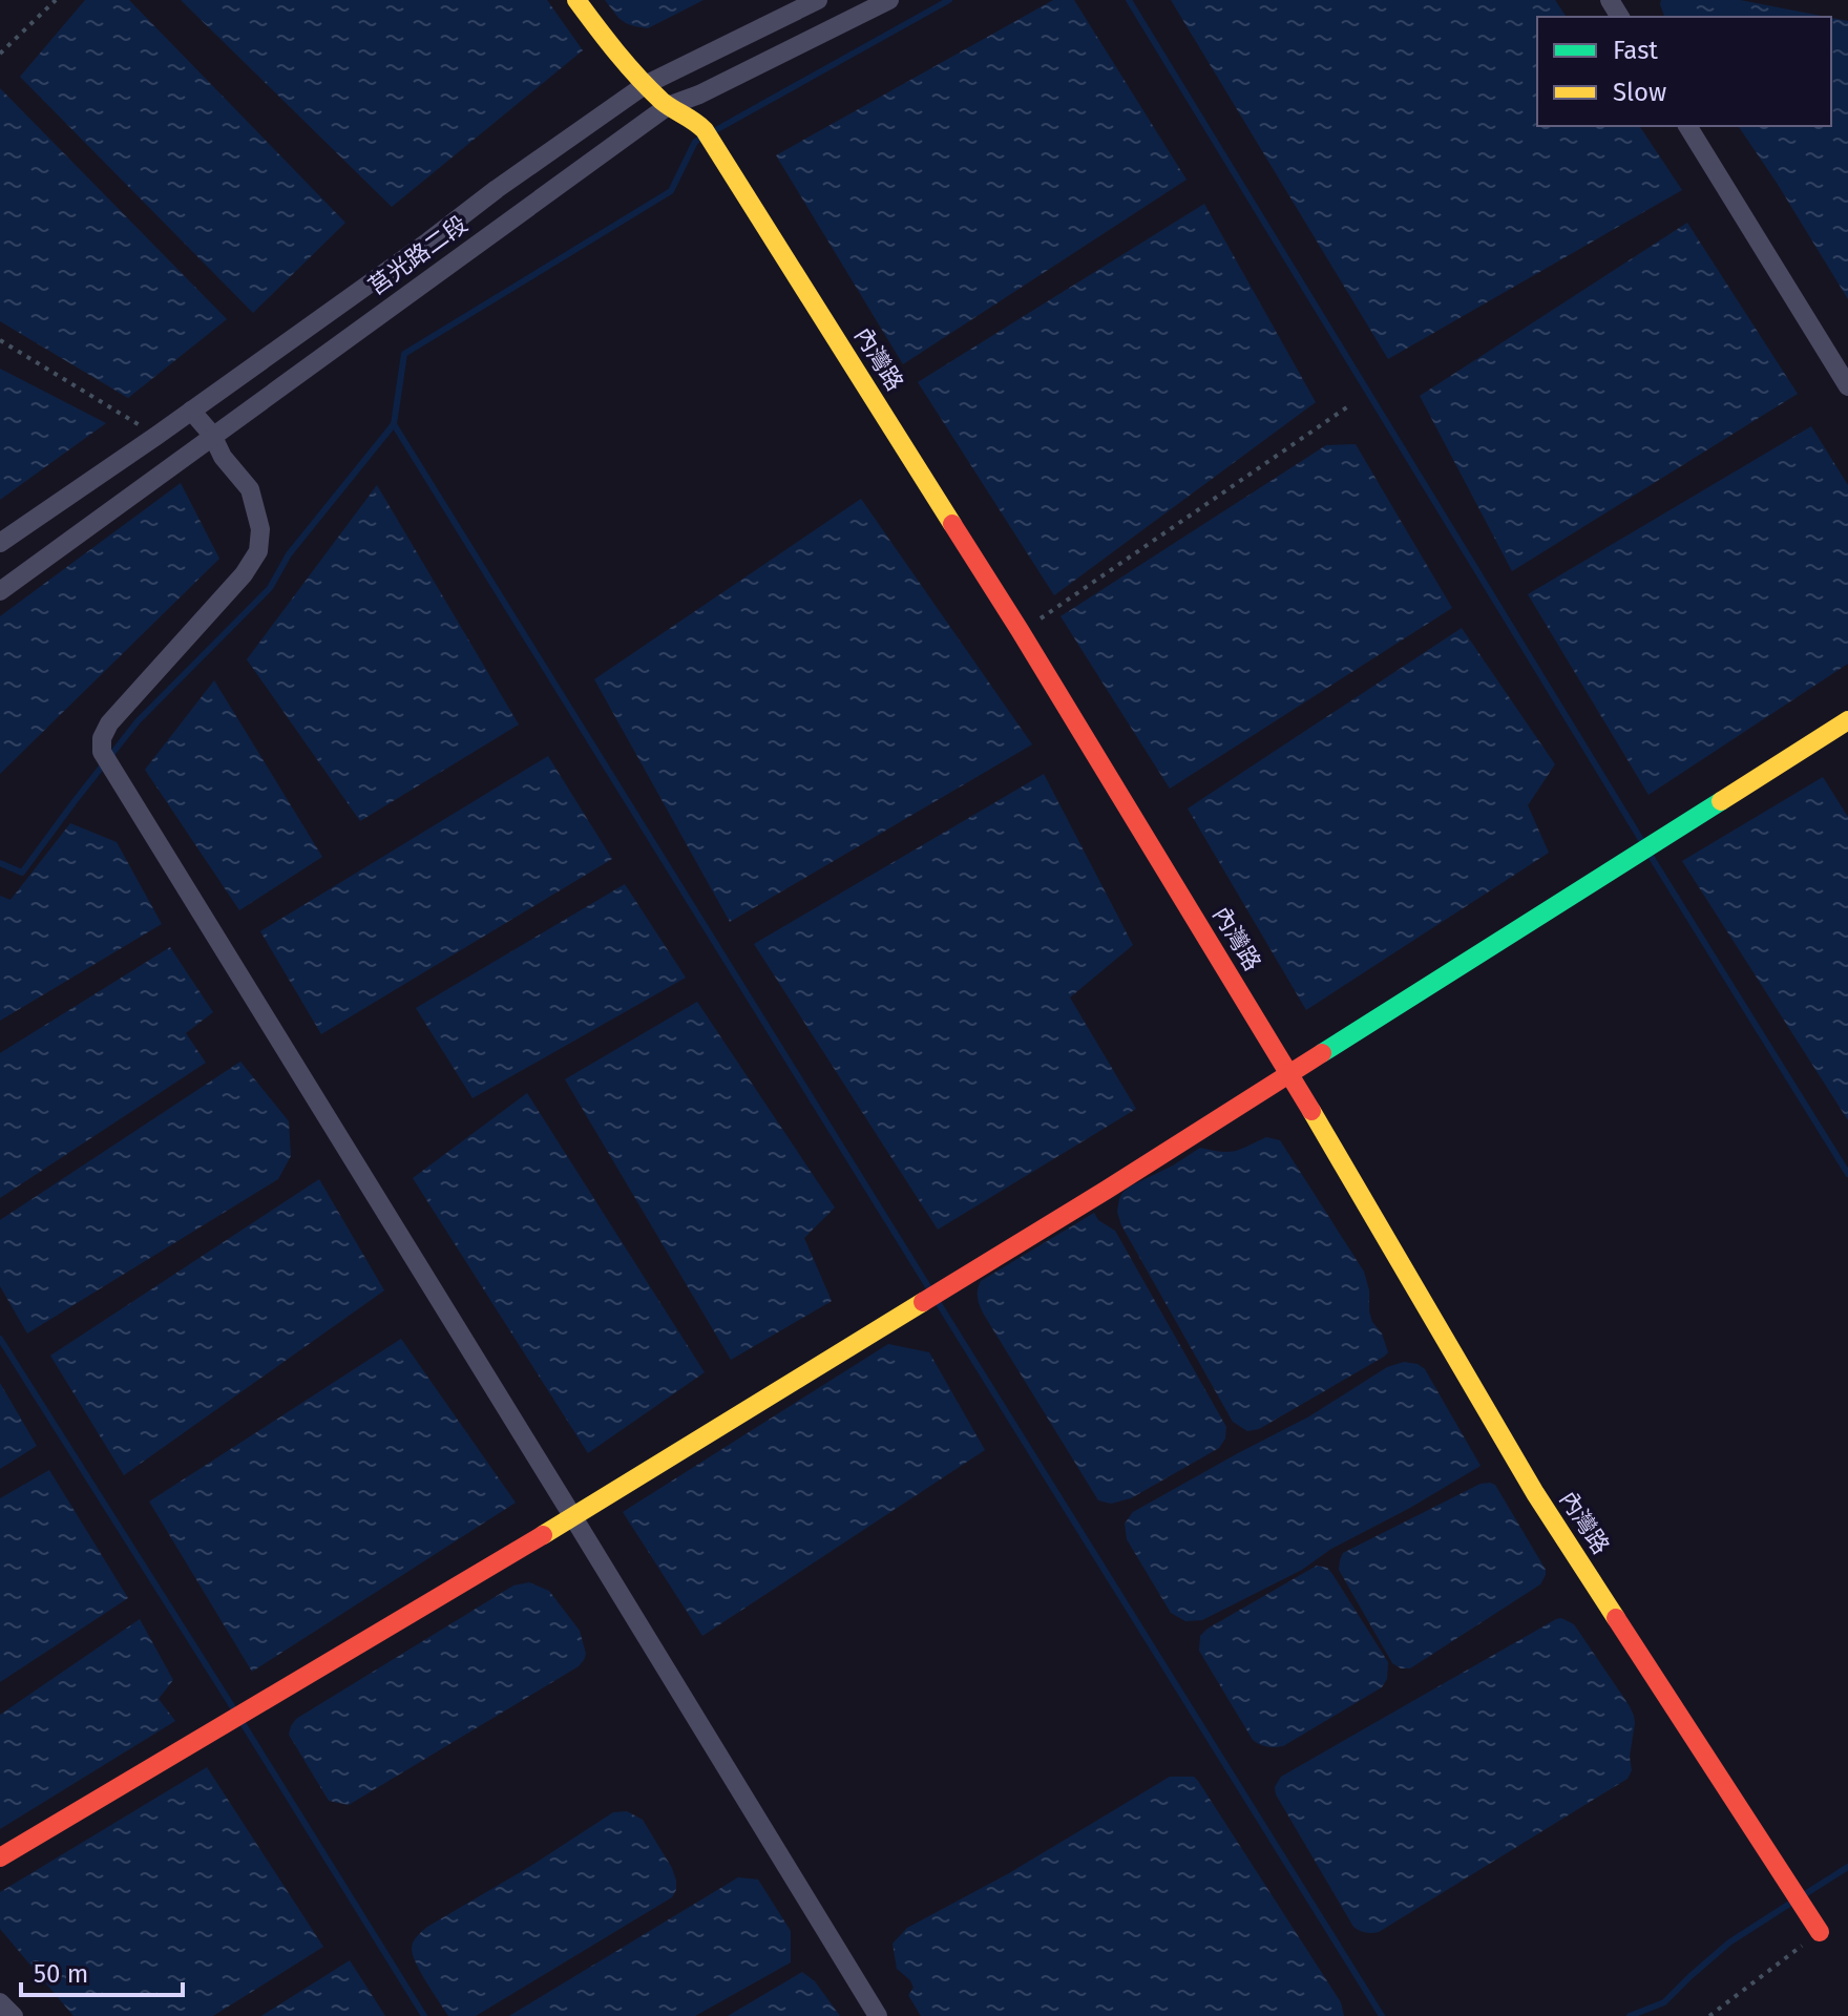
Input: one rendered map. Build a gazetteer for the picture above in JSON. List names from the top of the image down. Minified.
{"streets":{"street":["莒光路二段","內灣路"]},"crossings":[["莒光路二段","內灣路"]],"legend":["Fast","Slow"],"scale_bar":"50 m"}
